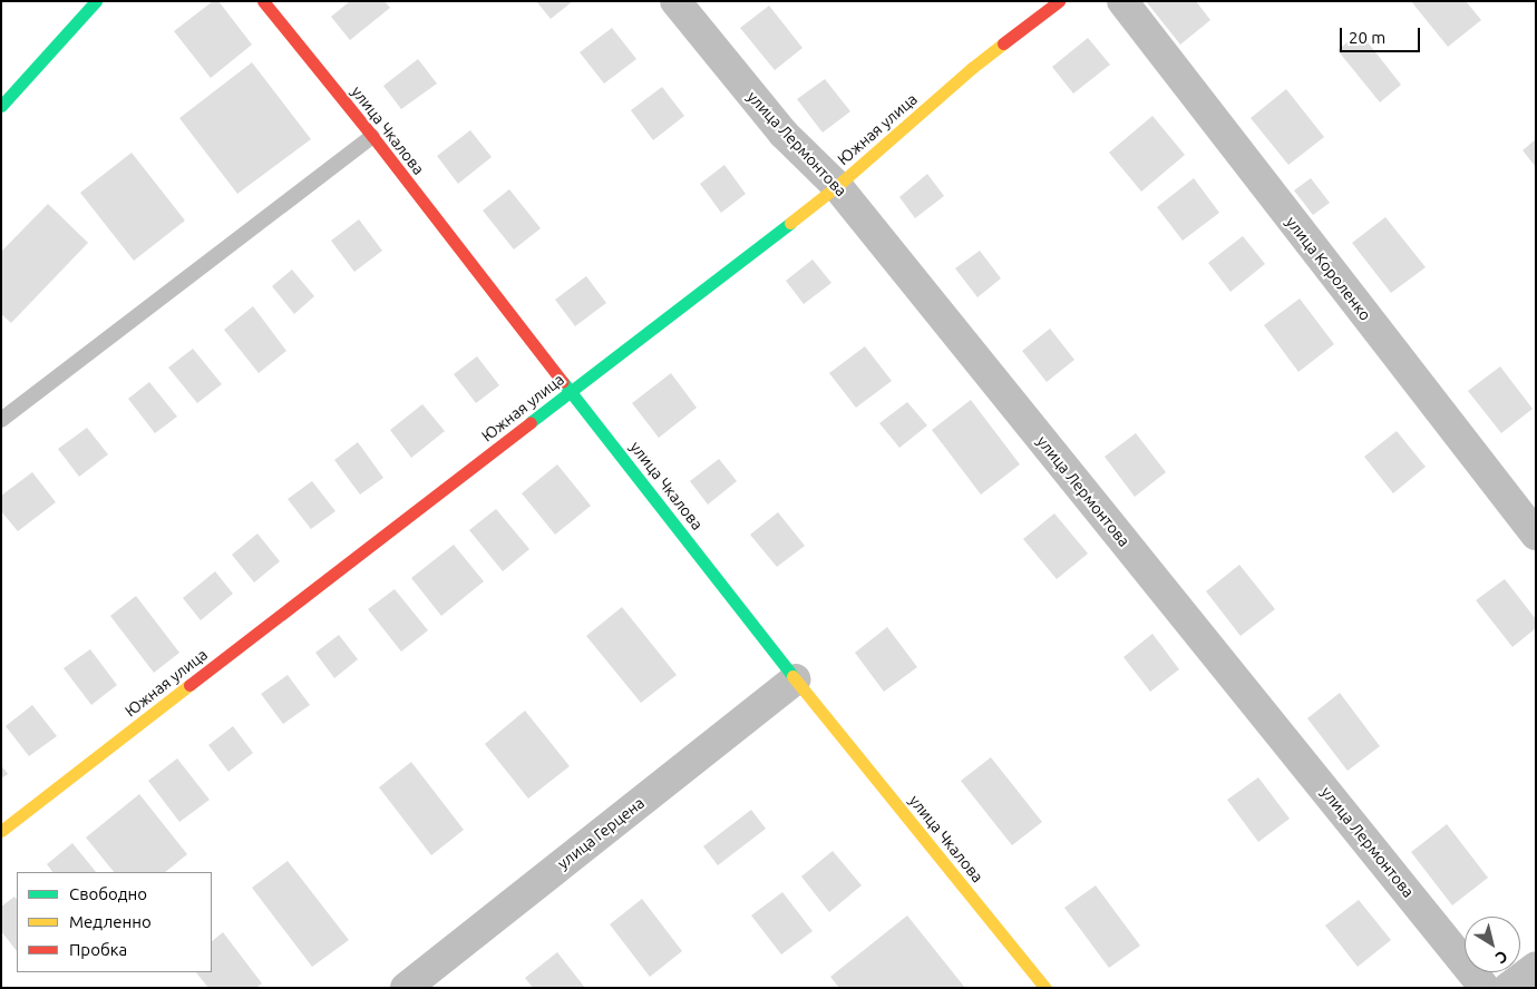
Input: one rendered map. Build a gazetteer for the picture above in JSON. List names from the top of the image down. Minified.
{"streets":{"main road":["Южная улица","улица Чкалова"],"street":["улица Лермонтова","улица Короленко","улица Герцена"]},"crossings":[["Южная улица","улица Чкалова"],["Южная улица","улица Лермонтова"],["улица Чкалова","улица Герцена"]],"legend":["Свободно","Медленно","Пробка"],"scale_bar":"20 m","north":"bottom right"}
